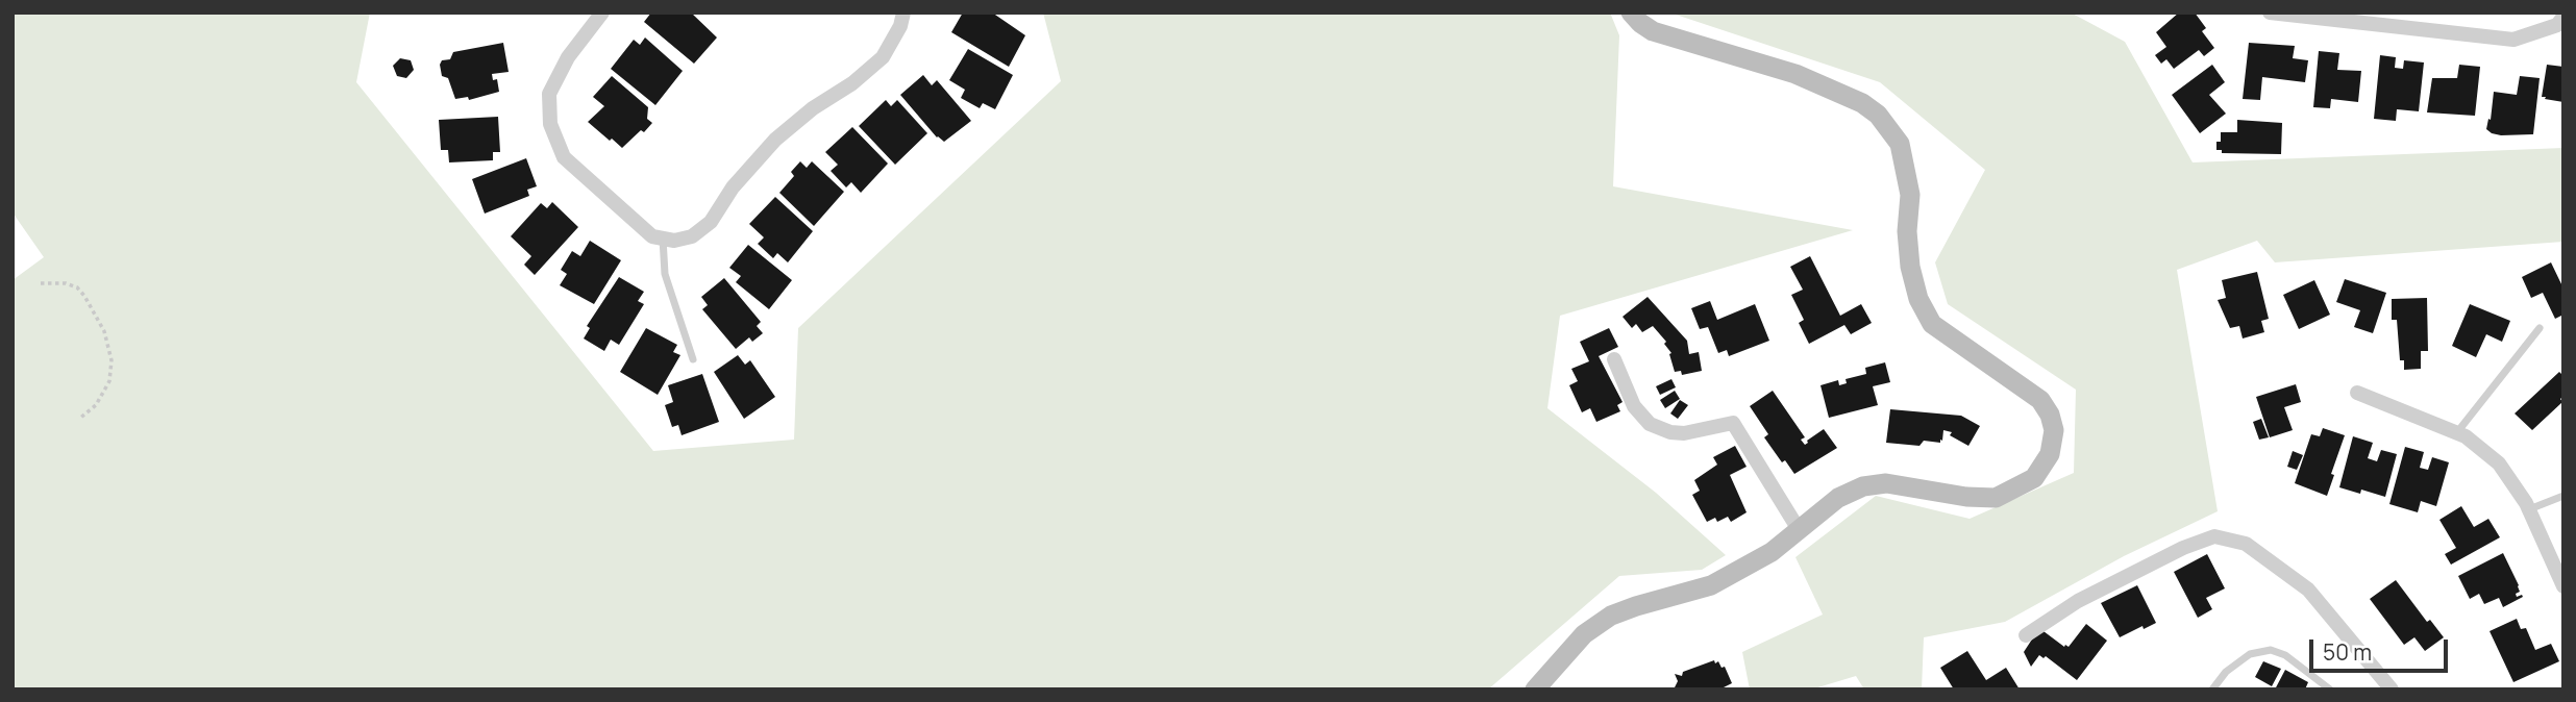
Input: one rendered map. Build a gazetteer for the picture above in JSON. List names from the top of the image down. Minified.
{"scale_bar":"50 m"}
